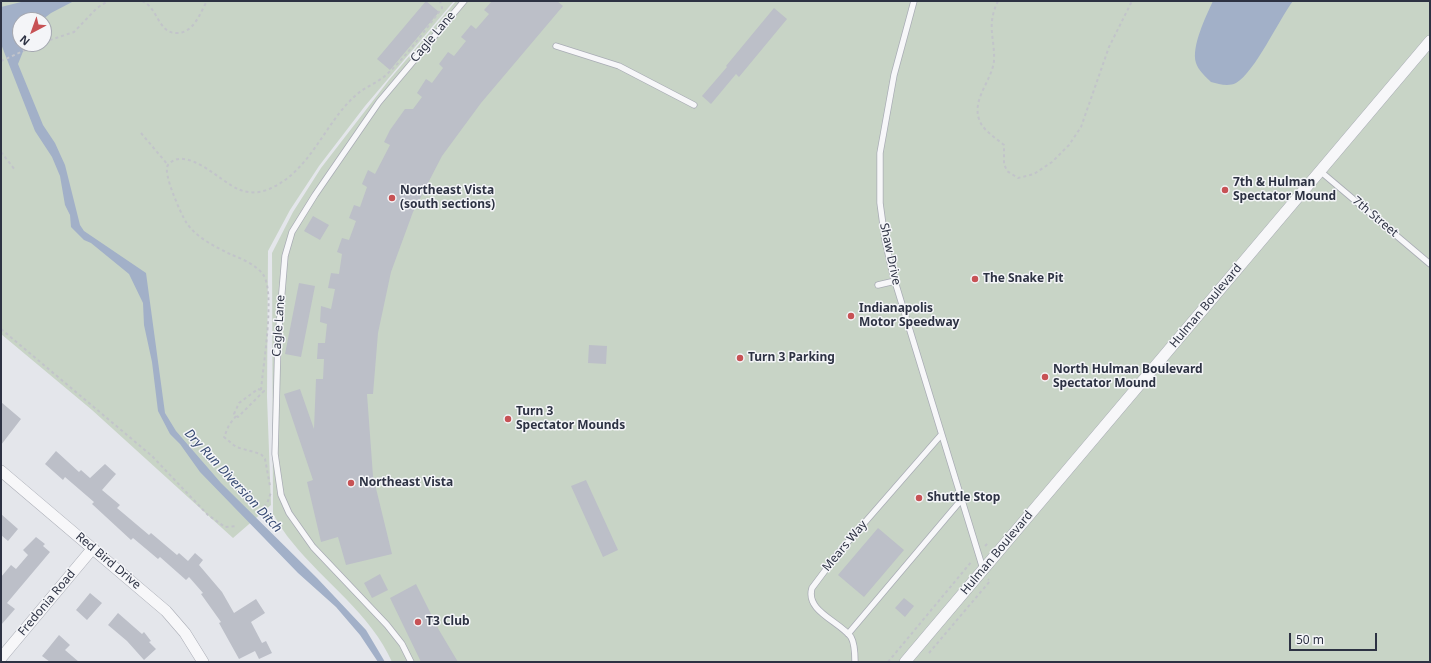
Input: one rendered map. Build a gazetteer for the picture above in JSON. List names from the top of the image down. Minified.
{"streets":{"street":["Hulman Boulevard","Red Bird Drive","Fredonia Road"],"lane":["Cagle Lane","7th Street","Shaw Drive","Mears Way"]},"crossings":[["7th Street","Hulman Boulevard"],["Shaw Drive","Hulman Boulevard"],["Shaw Drive","Mears Way"],["Red Bird Drive","Fredonia Road"]],"water":["Dry Run Diversion Ditch"],"places":["7th & Hulman Spectator Mound","Northeast Vista (south sections)","The Snake Pit","Indianapolis Motor Speedway","Turn 3 Parking","North Hulman Boulevard Spectator Mound","Turn 3 Spectator Mounds","Northeast Vista","Shuttle Stop","T3 Club"],"scale_bar":"50 m","north":"bottom left"}
